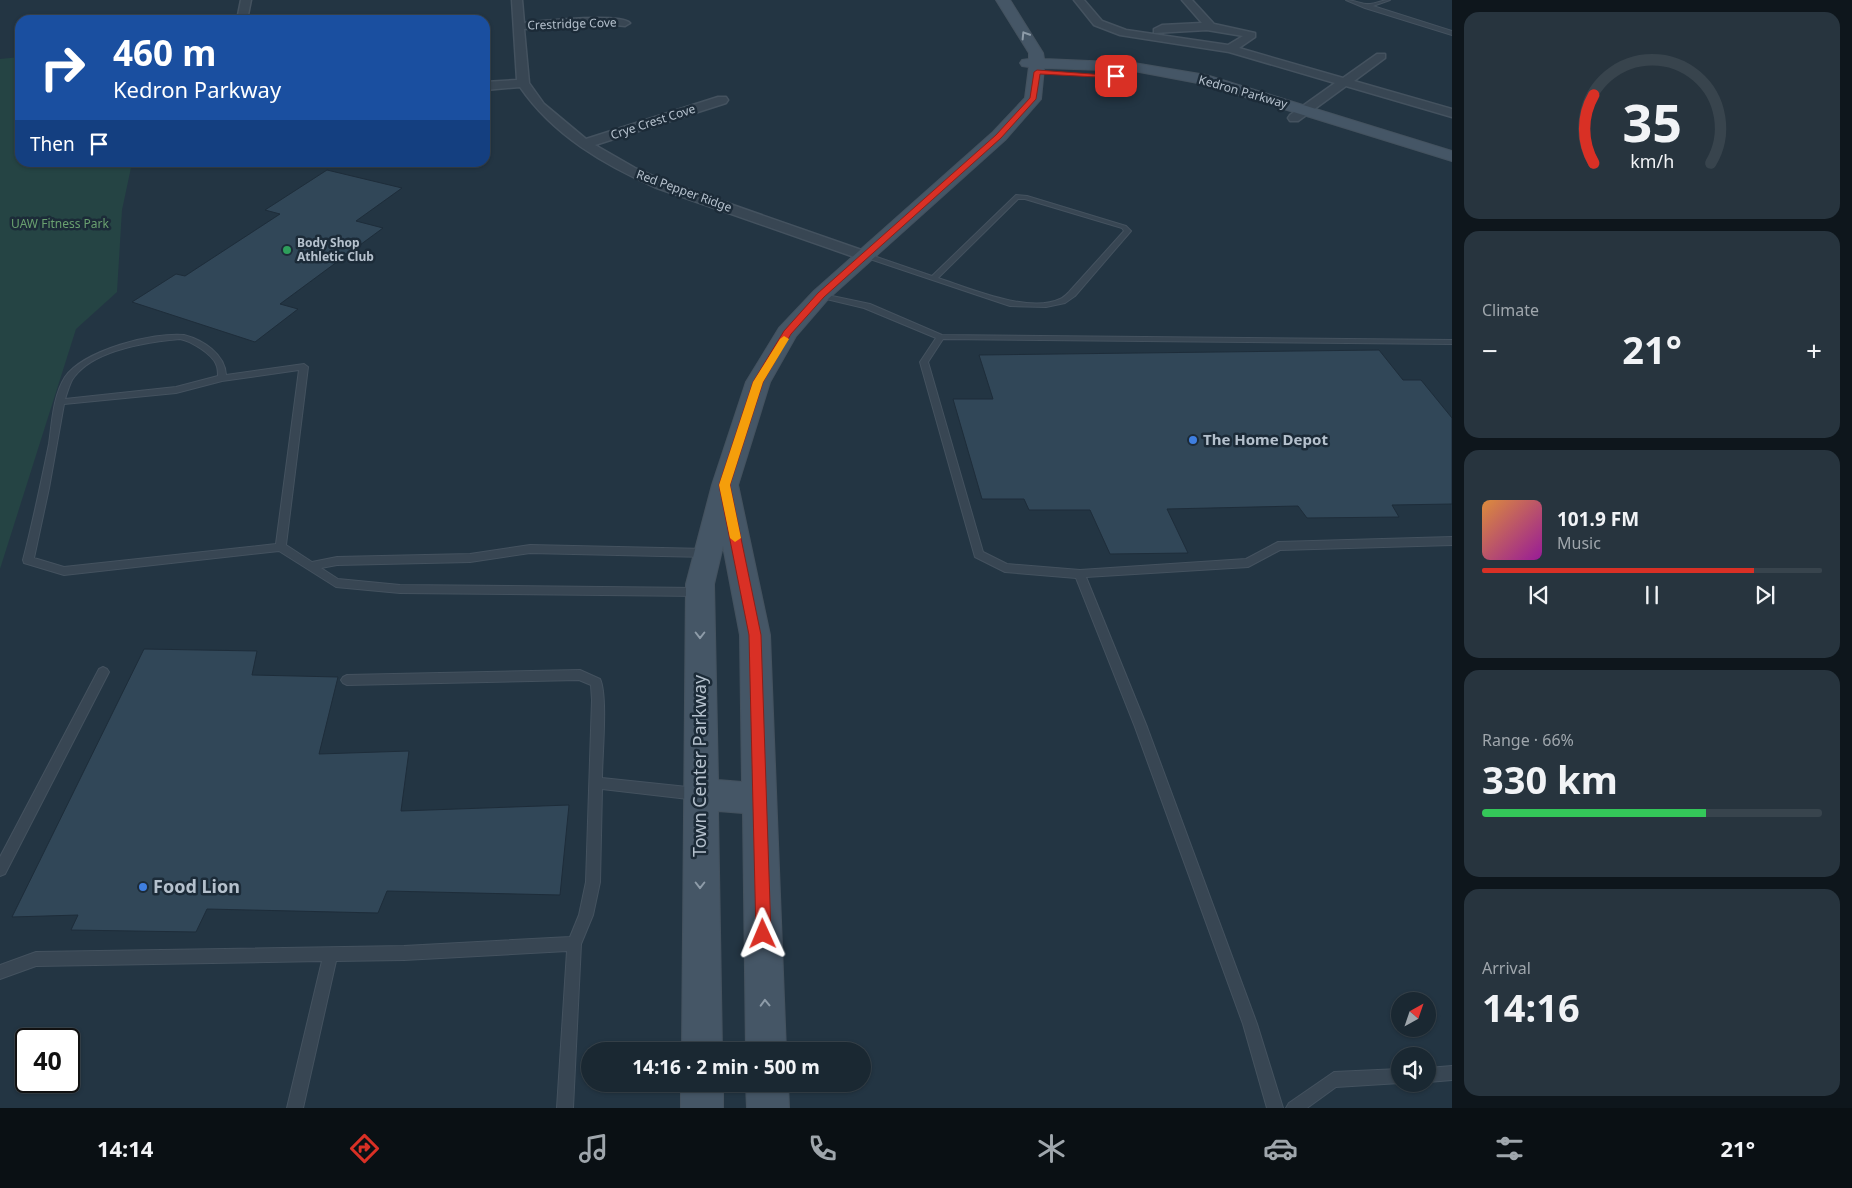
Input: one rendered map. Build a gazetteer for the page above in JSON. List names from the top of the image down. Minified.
{"streets":{"street":["Crestridge Cove","Kedron Parkway","Crye Crest Cove","Red Pepper Ridge","Town Center Parkway"]},"crossings":[["Kedron Parkway","Town Center Parkway"],["Crye Crest Cove","Red Pepper Ridge"],["Red Pepper Ridge","Town Center Parkway"]],"parks":["UAW Fitness Park"],"places":["Body Shop Athletic Club","The Home Depot","Food Lion"],"north":"top right","page":{"turn":["460 m","Kedron Parkway"],"then":"Then","tile":["Climate",["Range · 66%","330 km"],["Arrival","14:16"]],"heat":["−","21°","+"],"song":["101.9 FM","Music"],"limit":"40","trip":"14:16 · 2 min · 500 m","tabs":["14:14","21°"],"gauge":["35","km/h"]}}
